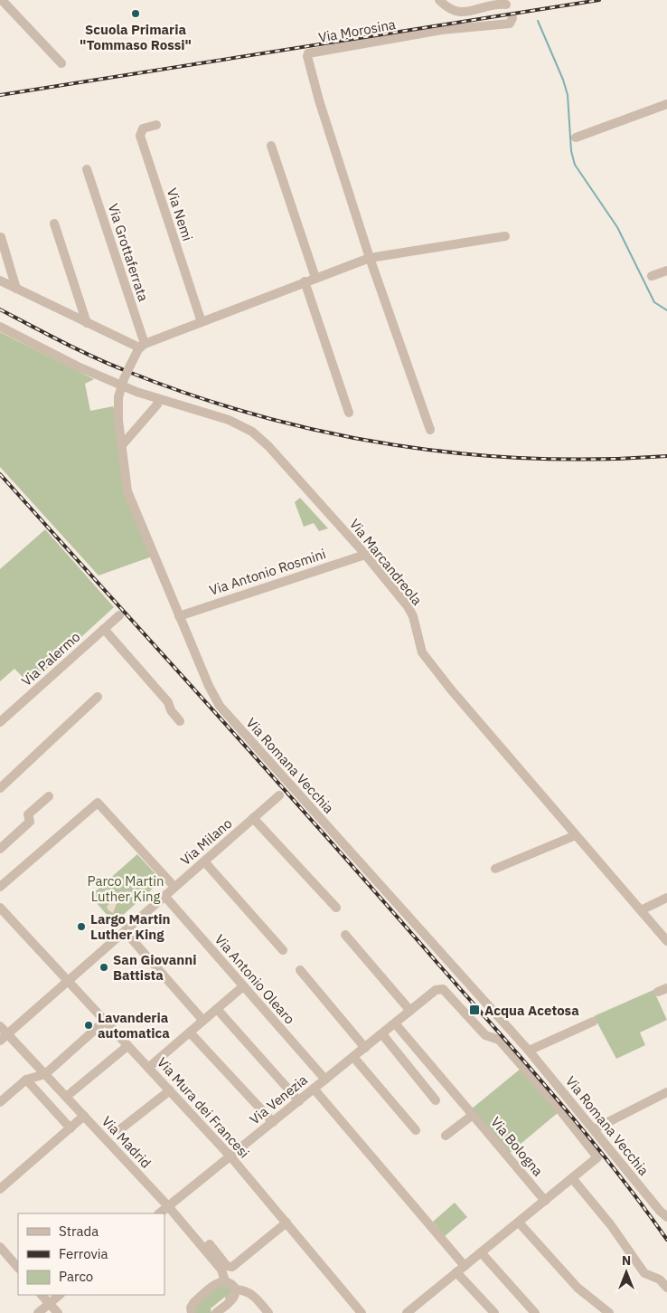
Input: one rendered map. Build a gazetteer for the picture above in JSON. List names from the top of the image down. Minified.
{"streets":{"street":["Via Morosina","Via Nemi","Via Grottaferrata","Via Marcandreola","Via Antonio Rosmini","Via Palermo","Via Romana Vecchia","Via Milano","Via Antonio Olearo","Via Venezia","Via Mura dei Francesi","Via Madrid","Via Bologna"]},"crossings":[["Via Marcandreola","Via Antonio Rosmini"],["Via Marcandreola","Via Romana Vecchia"],["Via Antonio Rosmini","Via Romana Vecchia"],["Via Milano","Via Antonio Olearo"],["Via Milano","Via Mura dei Francesi"],["Via Milano","Via Madrid"],["Via Antonio Olearo","Via Venezia"],["Via Venezia","Via Mura dei Francesi"],["Via Venezia","Via Madrid"]],"parks":["Parco Martin Luther King"],"places":{"other":["Scuola Primaria \"Tommaso Rossi\"","Largo Martin Luther King","San Giovanni Battista","Lavanderia automatica"],"transit":["Acqua Acetosa"]},"legend":["Strada","Ferrovia","Parco"],"north":"top"}
